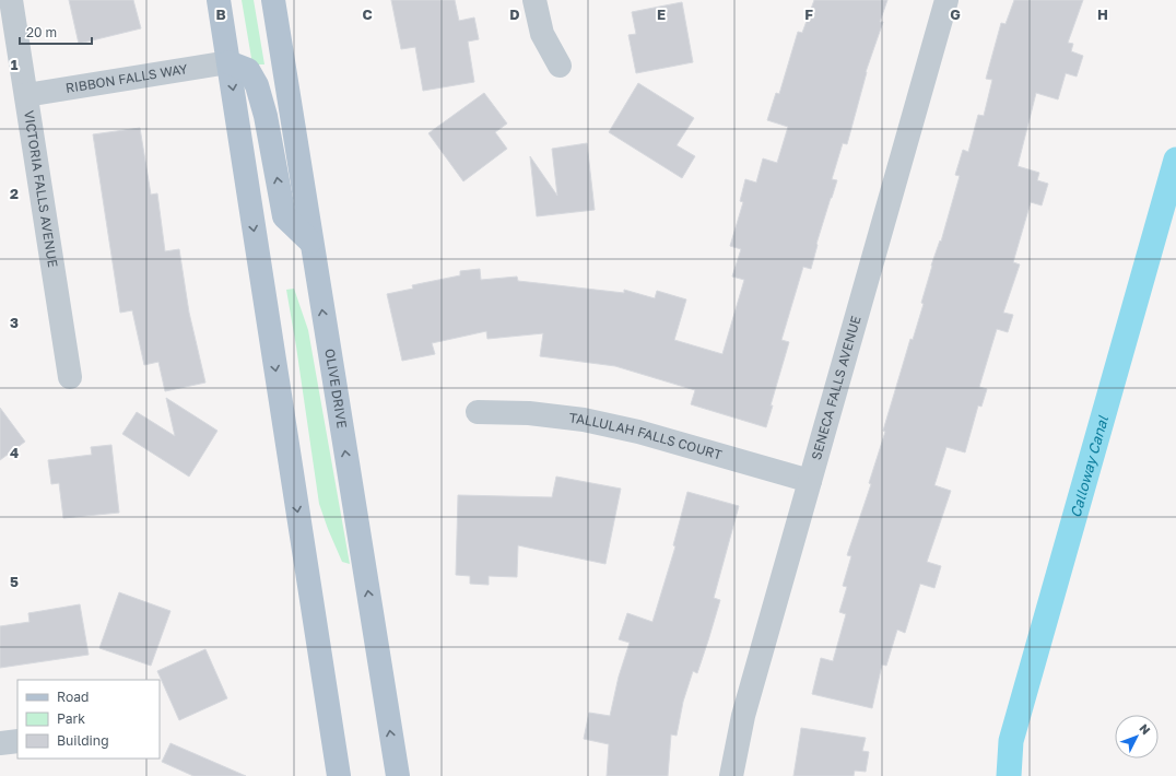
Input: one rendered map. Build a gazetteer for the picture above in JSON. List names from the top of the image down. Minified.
{"streets":{"main road":["OLIVE DRIVE"],"street":["RIBBON FALLS WAY","VICTORIA FALLS AVENUE","SENECA FALLS AVENUE","TALLULAH FALLS COURT"]},"crossings":[["RIBBON FALLS WAY","VICTORIA FALLS AVENUE"],["SENECA FALLS AVENUE","TALLULAH FALLS COURT"]],"water":["Calloway Canal"],"legend":["Road","Park","Building"],"scale_bar":"20 m","north":"top right","grid":{"columns":["B","C","D","E","F","G","H"],"rows":["1","2","3","4","5"]}}
